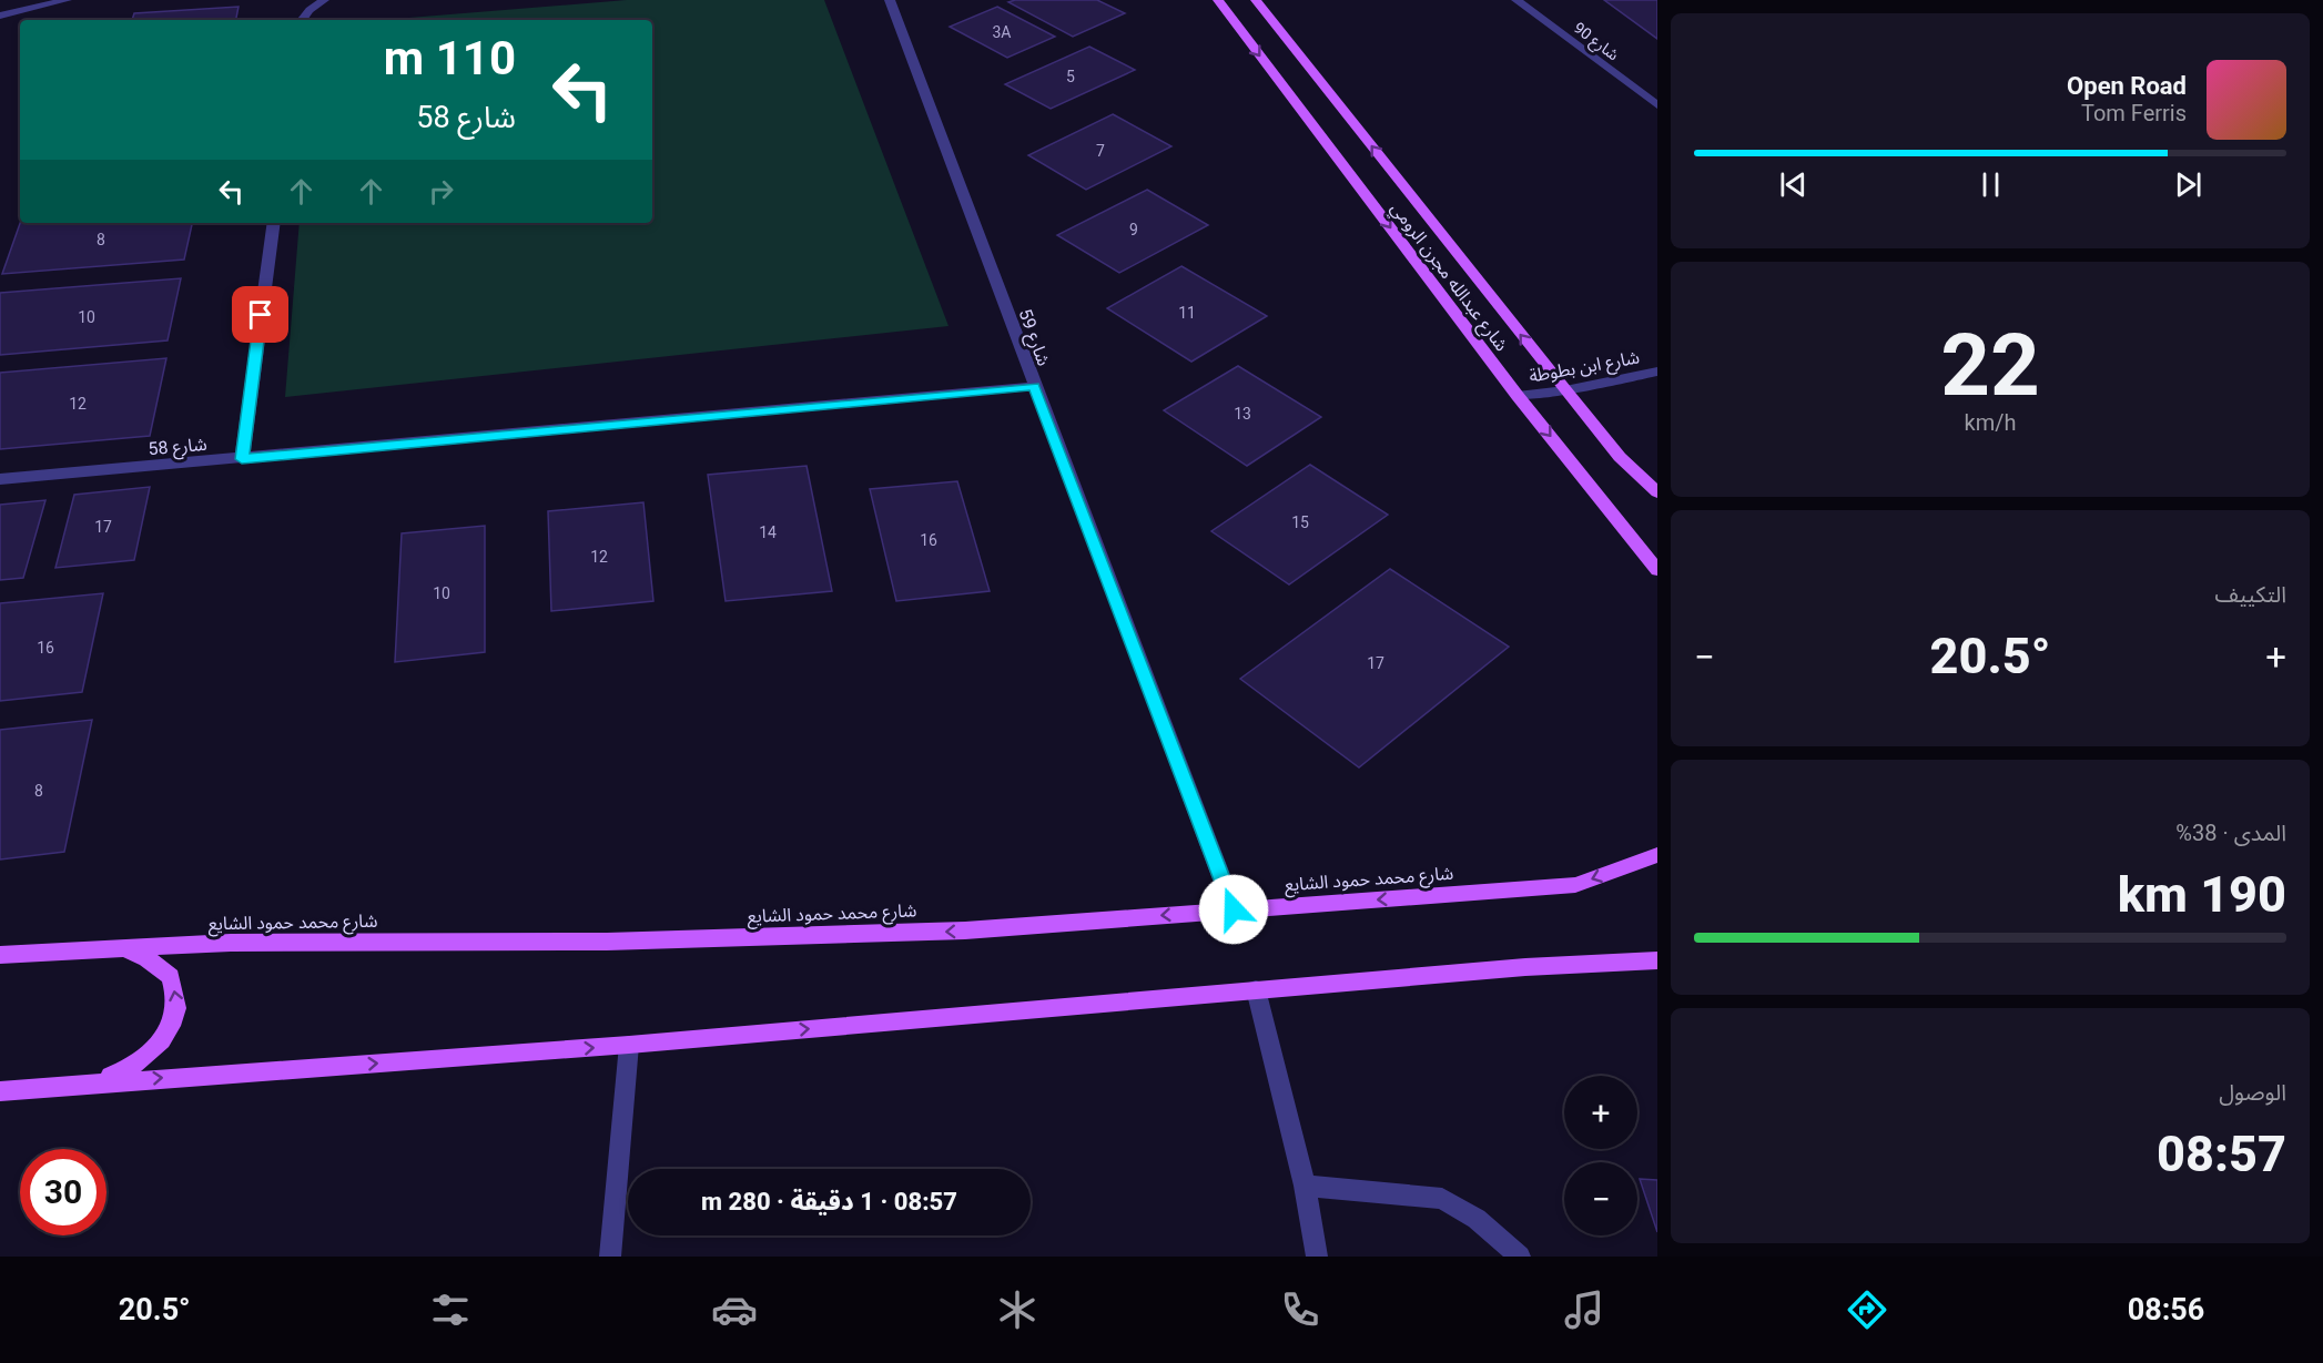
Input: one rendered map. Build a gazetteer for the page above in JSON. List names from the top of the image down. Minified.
{"streets":{"main road":["شارع عبدالله مجرن الرومي","شارع محمد حمود الشايع"],"street":["شارع 90","شارع 59","شارع ابن بطوطة","شارع 58"]},"crossings":[["شارع عبدالله مجرن الرومي","شارع ابن بطوطة"],["شارع 59","شارع 58"],["شارع 59","شارع محمد حمود الشايع"]],"house_numbers":["3A","5","7","9","8","11","10","12","13","15","17","14","16","12","10","16","17","8"],"page":{"turn":["110 m","شارع 58"],"song":["Open Road","Tom Ferris"],"tile":[["22","km/h"],"التكييف",["المدى · 38%","190 km"],["الوصول","08:57"]],"heat":["−","20.5°","+"],"map_buttons":["+","−"],"limit":"30","trip":"08:57 · 1 دقيقة · 280 m","tabs":["08:56","20.5°"]}}
